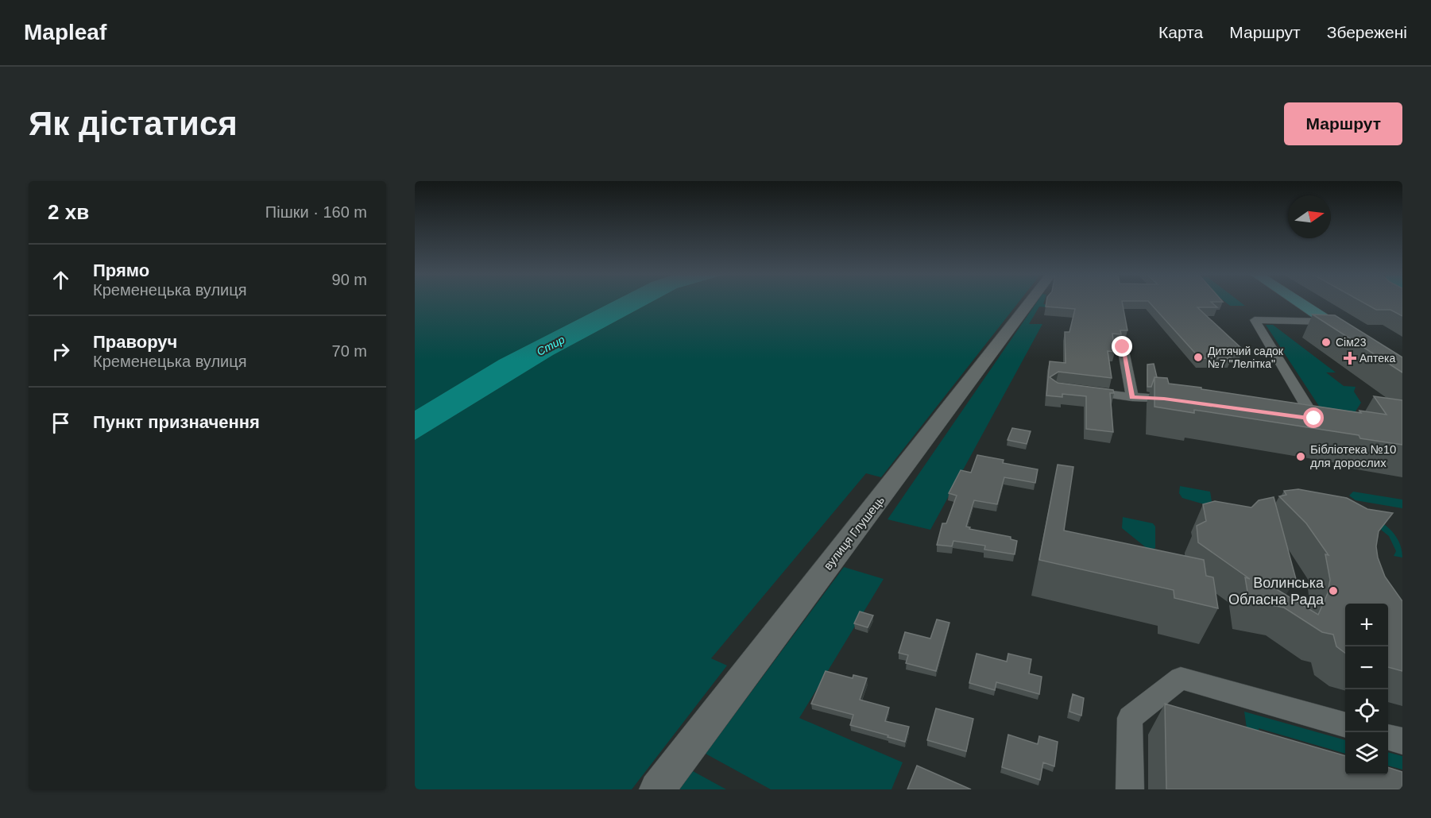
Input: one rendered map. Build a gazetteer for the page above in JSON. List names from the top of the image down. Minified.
{"streets":{"street":["вулиця Глушець"]},"water":["Стир"],"places":{"other":["Сім23","Дитячий садок №7 \"Лелітка\"","Бібліотека №10 для дорослих","Волинська Обласна Рада"],"health":["Аптека"]},"north":"right","page":{"header":"Mapleaf","nav":["Карта","Маршрут","Збережені"],"buttons":"Маршрут","title":"Як дістатися","heading":["2 хв","Пішки · 160 m"],"list":[["Прямо","Кременецька вулиця","90 m"],["Праворуч","Кременецька вулиця","70 m"],"Пункт призначення"],"map_buttons":["+","−"]}}
